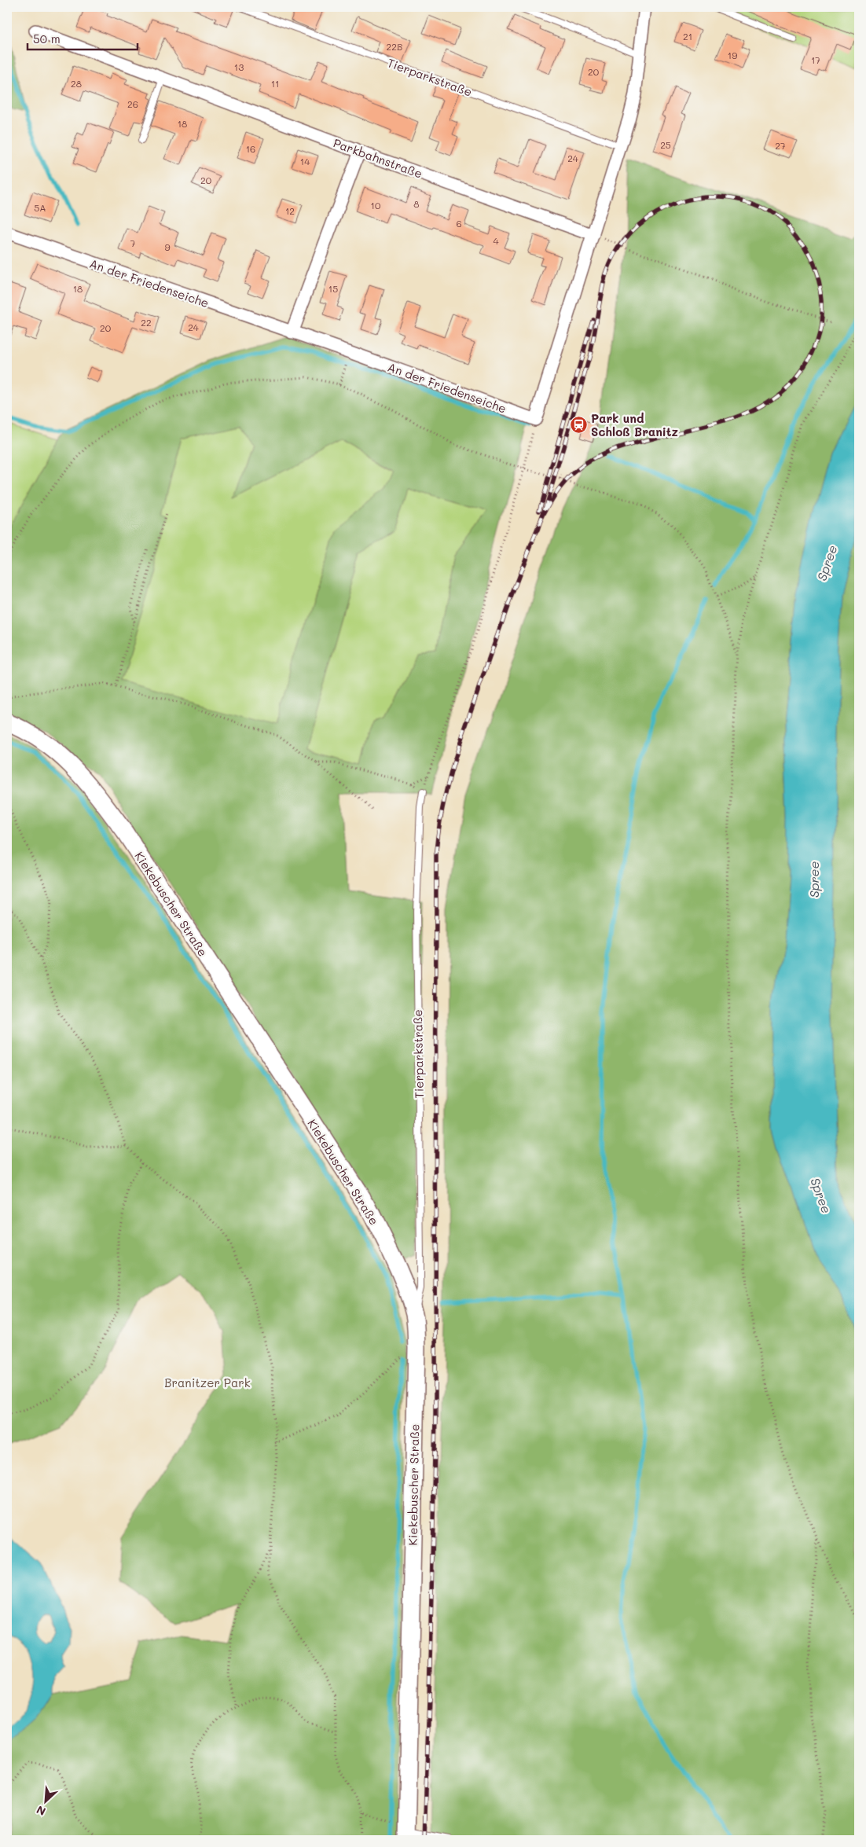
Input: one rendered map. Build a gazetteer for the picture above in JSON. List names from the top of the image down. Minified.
{"streets":{"street":["Parkbahnstraße","An der Friedenseiche","Kiekebuscher Straße"],"lane":["Tierparkstraße"]},"crossings":[["Tierparkstraße","Kiekebuscher Straße"]],"water":["Spree"],"parks":["Branitzer Park"],"places":{"station":["Park und Schloß Branitz"]},"house_numbers":["21","22B","19","17","13","20","28","11","26","18","25","27","16","24","14","20","8","10","5A","12","6","4","7","9","18","15","22","24","20"],"scale_bar":"50 m","north":"bottom left"}
